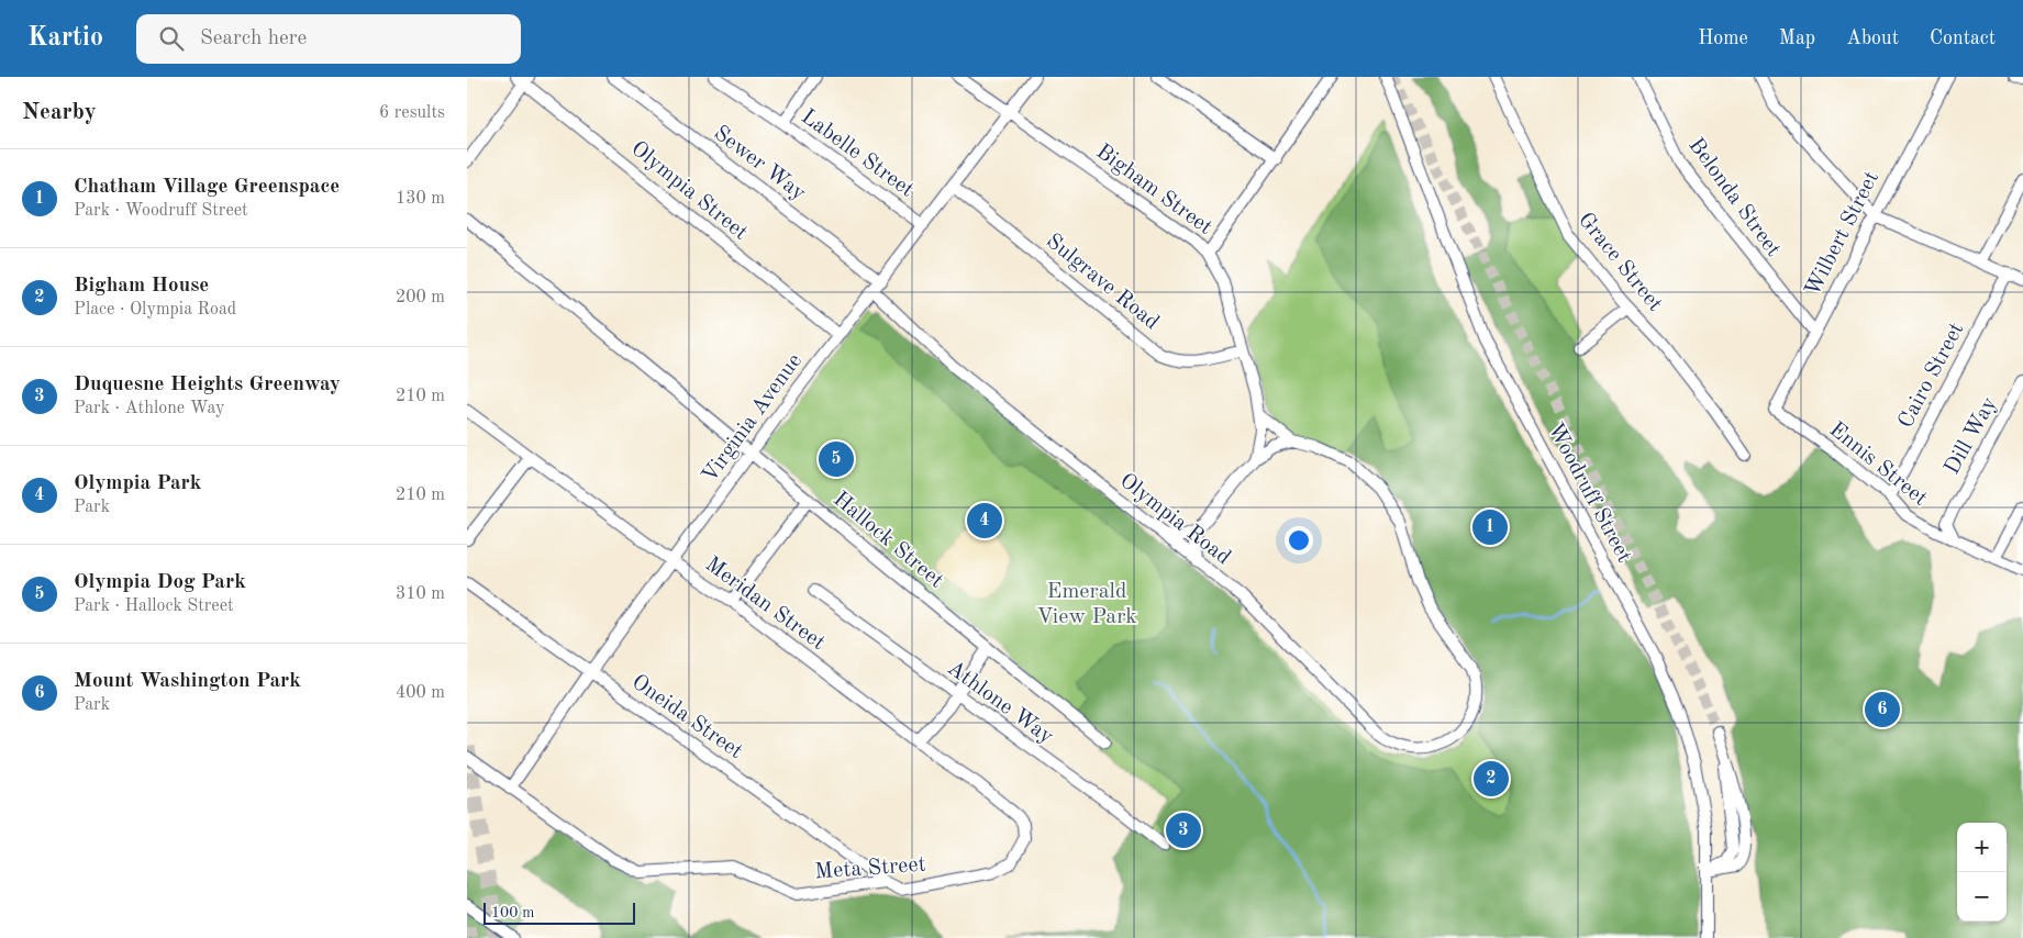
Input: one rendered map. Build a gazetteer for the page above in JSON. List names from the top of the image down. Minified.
{"streets":{"street":["Labelle Street","Sewer Way","Bigham Street","Olympia Street","Belonda Street","Wilbert Street","Grace Street","Sulgrave Road","Cairo Street","Virginia Avenue","Dill Way","Ennis Street","Woodruff Street","Olympia Road","Hallock Street","Meridan Street","Athlone Way","Oneida Street","Meta Street"]},"crossings":[["Labelle Street","Virginia Avenue"],["Sewer Way","Virginia Avenue"],["Bigham Street","Sulgrave Road"],["Bigham Street","Virginia Avenue"],["Olympia Street","Virginia Avenue"],["Belonda Street","Wilbert Street"],["Wilbert Street","Ennis Street"],["Sulgrave Road","Virginia Avenue"],["Cairo Street","Ennis Street"],["Virginia Avenue","Olympia Road"],["Virginia Avenue","Hallock Street"],["Virginia Avenue","Meridan Street"],["Virginia Avenue","Oneida Street"],["Virginia Avenue","Meta Street"],["Dill Way","Ennis Street"],["Meridan Street","Meta Street"],["Oneida Street","Meta Street"]],"parks":["Emerald View Park"],"scale_bar":"100 m","page":{"header":"Kartio","search":"Search here","nav":["Home","Map","About","Contact"],"heading":["Nearby","6 results"],"list":[{"mark":"1","name":"Chatham Village Greenspace","note":"Park · Woodruff Street","value":"130 m"},{"mark":"2","name":"Bigham House","note":"Place · Olympia Road","value":"200 m"},{"mark":"3","name":"Duquesne Heights Greenway","note":"Park · Athlone Way","value":"210 m"},{"mark":"4","name":"Olympia Park","note":"Park","value":"210 m"},{"mark":"5","name":"Olympia Dog Park","note":"Park · Hallock Street","value":"310 m"},{"mark":"6","name":"Mount Washington Park","note":"Park","value":"400 m"}],"pins":["5","4","1","6","2","3"],"map_buttons":["+","−"],"scale":"100 m"}}
